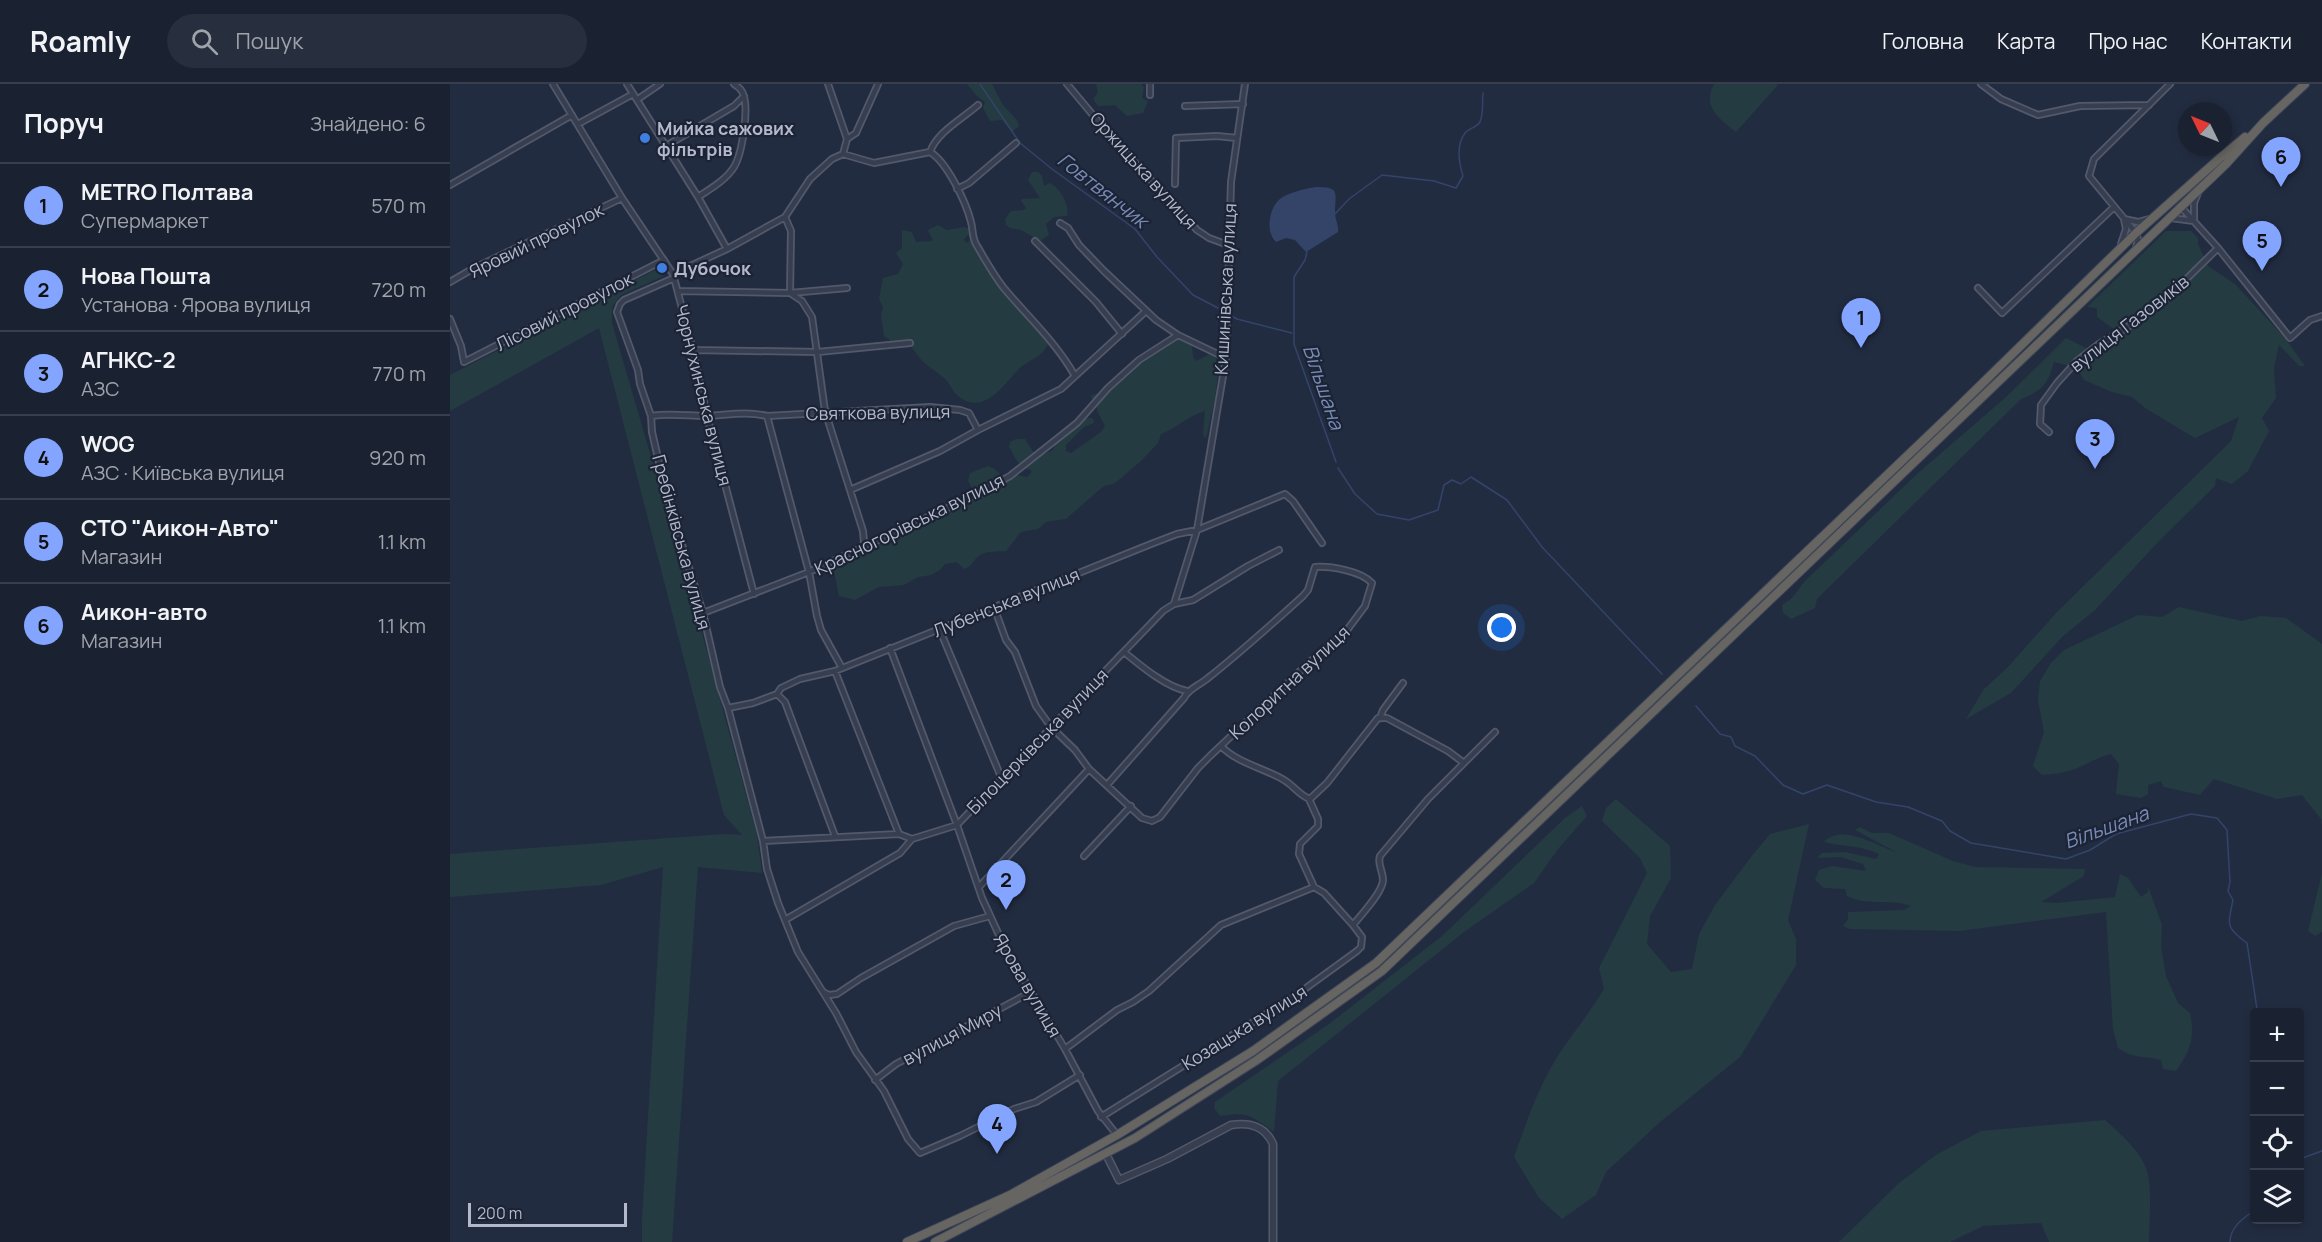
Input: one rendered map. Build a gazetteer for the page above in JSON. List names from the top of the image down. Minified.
{"streets":{"street":["Оржицька вулиця","Яровий провулок","Кишинівська вулиця","Лісовий провулок","вулиця Газовиків","Чорнухинська вулиця","Святкова вулиця","Красногорівська вулиця","Гребінківська вулиця","Лубенська вулиця","Колоритна вулиця","Білоцерківська вулиця","Ярова вулиця","Козацька вулиця","вулиця Миру"]},"crossings":[["Оржицька вулиця","Кишинівська вулиця"],["Яровий провулок","Чорнухинська вулиця"],["Кишинівська вулиця","Лубенська вулиця"],["Кишинівська вулиця","Білоцерківська вулиця"],["Лісовий провулок","Чорнухинська вулиця"],["Чорнухинська вулиця","Святкова вулиця"],["Чорнухинська вулиця","Красногорівська вулиця"],["Чорнухинська вулиця","Гребінківська вулиця"],["Святкова вулиця","Гребінківська вулиця"],["Красногорівська вулиця","Гребінківська вулиця"],["Гребінківська вулиця","Лубенська вулиця"],["Гребінківська вулиця","Ярова вулиця"],["Гребінківська вулиця","вулиця Миру"],["Лубенська вулиця","Ярова вулиця"],["Білоцерківська вулиця","Ярова вулиця"],["Ярова вулиця","Козацька вулиця"],["Ярова вулиця","вулиця Миру"]],"water":["Говтвянчик","Вільшана"],"places":["Мийка сажових фільтрів","Дубочок"],"scale_bar":"200 m","north":"top left","page":{"header":"Roamly","search":"Пошук","nav":["Головна","Карта","Про нас","Контакти"],"heading":["Поруч","Знайдено: 6"],"pins":["6","5","1","3","2","4"],"list":[{"mark":"1","name":"METRO Полтава","note":"Супермаркет","value":"570 m"},{"mark":"2","name":"Нова Пошта","note":"Установа · Ярова вулиця","value":"720 m"},{"mark":"3","name":"АГНКС-2","note":"АЗС","value":"770 m"},{"mark":"4","name":"WOG","note":"АЗС · Київська вулиця","value":"920 m"},{"mark":"5","name":"СТО \"Аикон-Авто\"","note":"Магазин","value":"1.1 km"},{"mark":"6","name":"Аикон-авто","note":"Магазин","value":"1.1 km"}],"map_buttons":["+","−"],"scale":"200 m"}}
